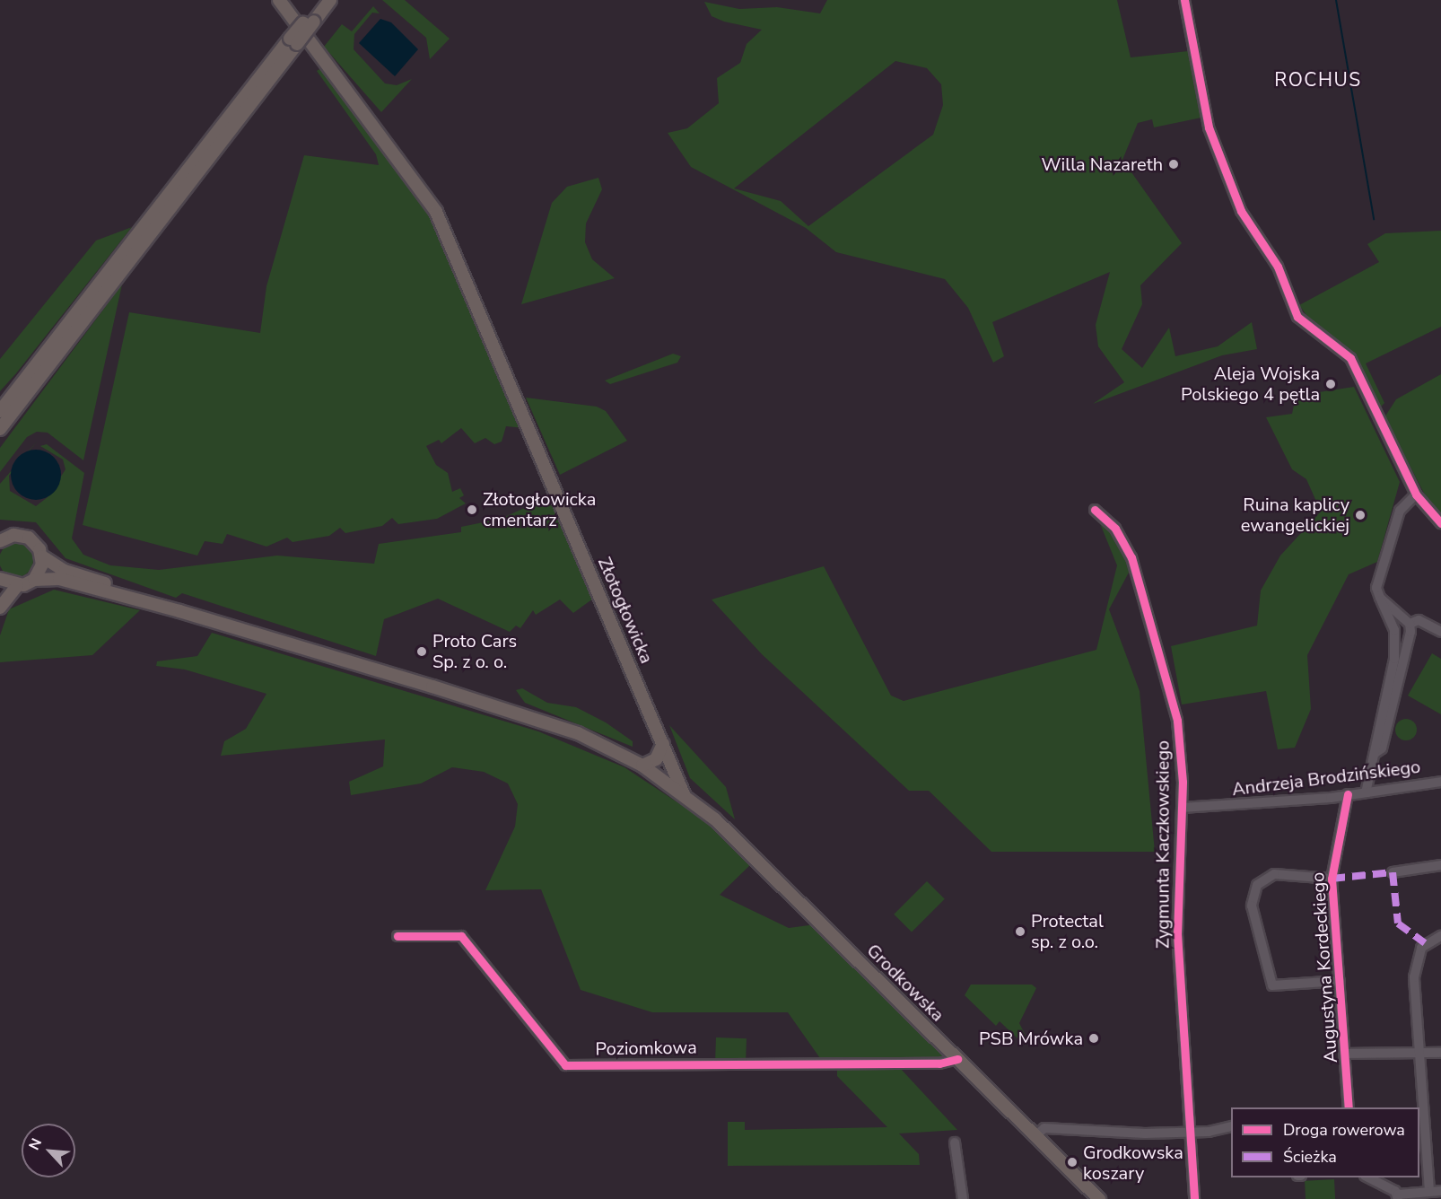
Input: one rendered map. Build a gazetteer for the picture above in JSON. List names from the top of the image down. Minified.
{"streets":{"main road":["Złotogłowicka","Grodkowska"],"street":["Andrzeja Brodzińskiego","Zygmunta Kaczkowskiego","Augustyna Kordeckiego","Poziomkowa"]},"crossings":[["Złotogłowicka","Grodkowska"],["Andrzeja Brodzińskiego","Zygmunta Kaczkowskiego"],["Andrzeja Brodzińskiego","Augustyna Kordeckiego"],["Grodkowska","Poziomkowa"]],"districts":["ROCHUS"],"places":["Willa Nazareth","Aleja Wojska Polskiego 4 pętla","Złotogłowicka cmentarz","Ruina kaplicy ewangelickiej","Proto Cars Sp. z o. o.","Protectal sp. z o.o.","PSB Mrówka","Grodkowska koszary"],"legend":["Droga rowerowa","Ścieżka"],"north":"top left"}
